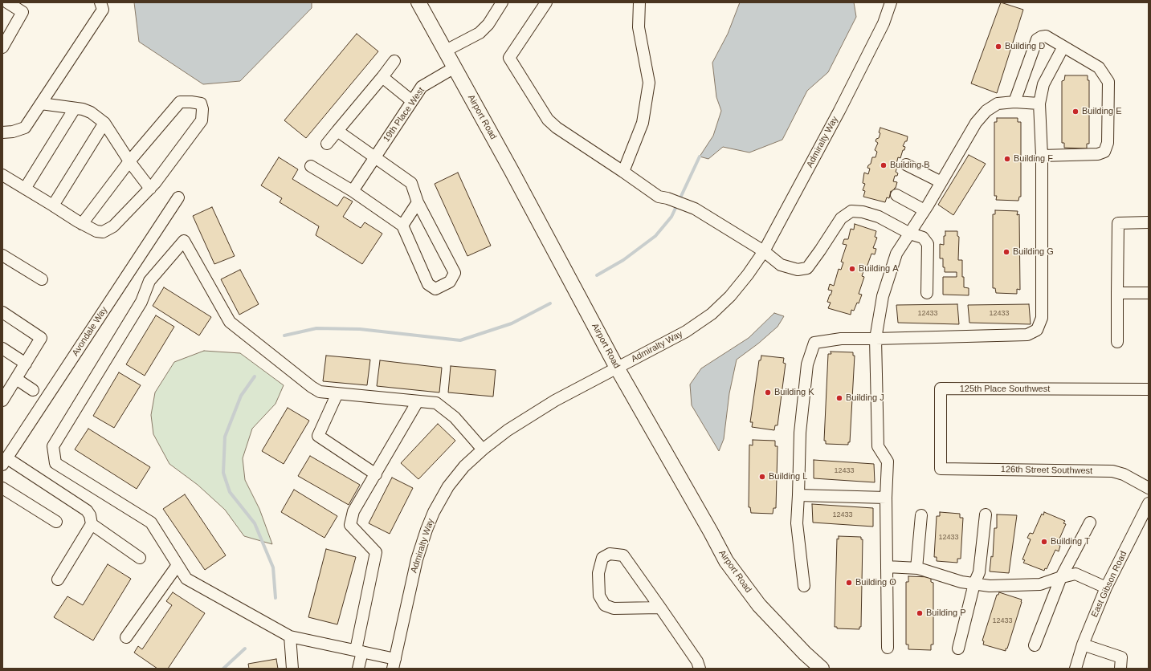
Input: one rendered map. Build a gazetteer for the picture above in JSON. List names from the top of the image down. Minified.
{"streets":{"main road":["Airport Road"],"street":["19th Place West","Admiralty Way","Avondale Way","125th Place Southwest","126th Street Southwest","East Gibson Road"]},"crossings":[["19th Place West","Airport Road"],["Airport Road","Admiralty Way"],["125th Place Southwest","126th Street Southwest"]],"places":["Building D","Building E","Building F","Building B","Building G","Building A","Building K","Building J","Building L","Building T","Building O","Building P"],"house_numbers":["12433","12433","12433","12433","12433","12433"]}
